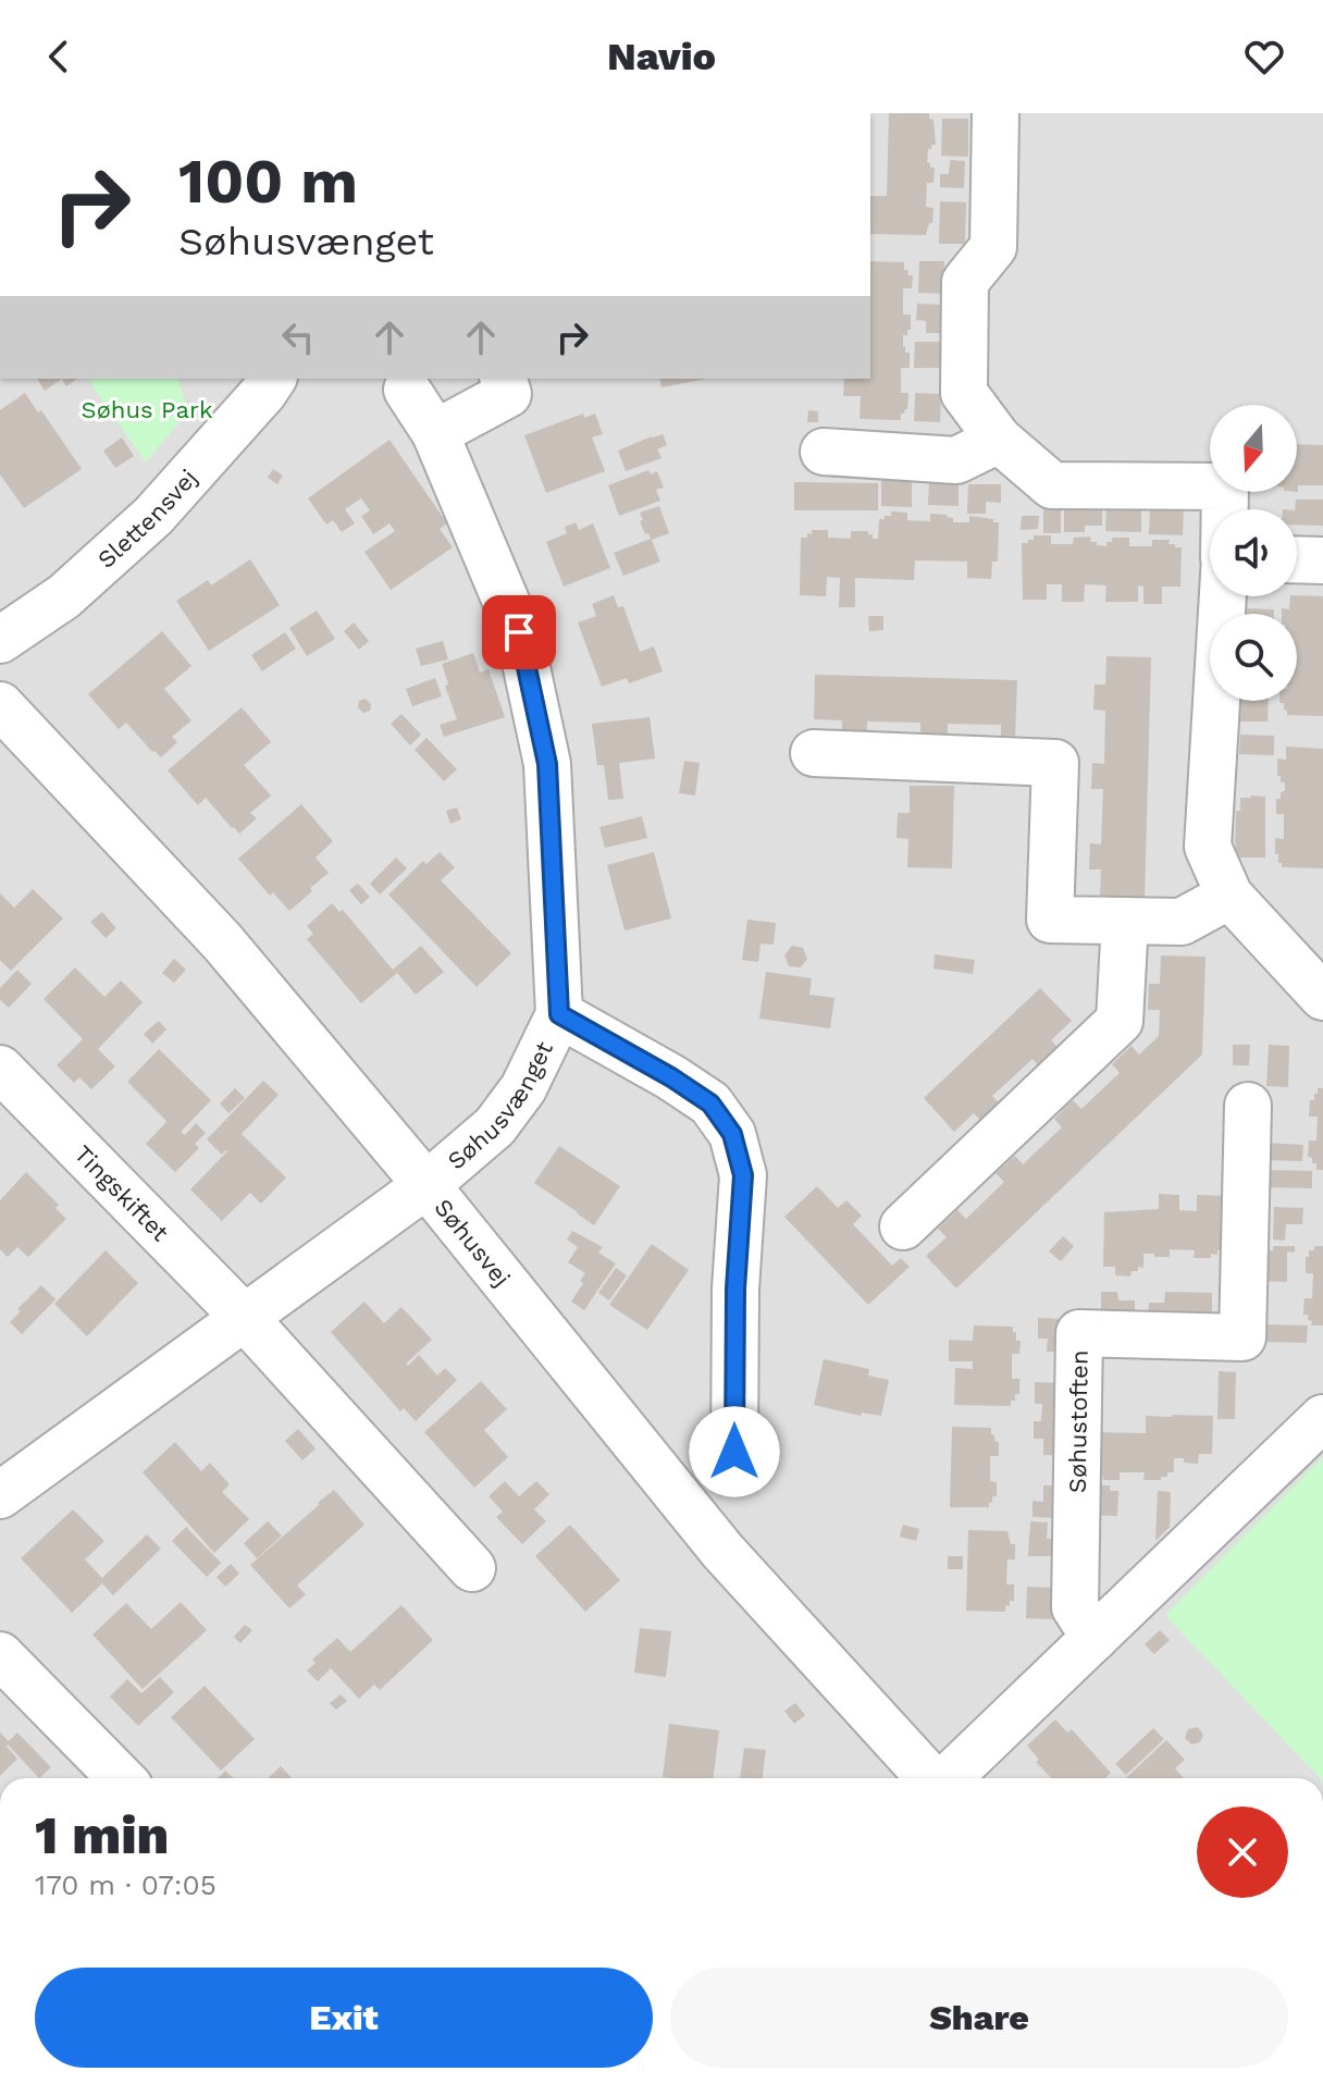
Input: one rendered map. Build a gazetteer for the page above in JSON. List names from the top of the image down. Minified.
{"streets":{"street":["Slettensvej","Søhusvænget","Tingskiftet","Søhusvej","Søhustoften"]},"crossings":[["Søhusvænget","Søhusvej"]],"parks":["Søhus Park"],"north":"bottom","page":{"header":"Navio","turn":["100 m","Søhusvænget"],"heading":["1 min","170 m · 07:05"],"buttons":["Exit","Share"]}}
